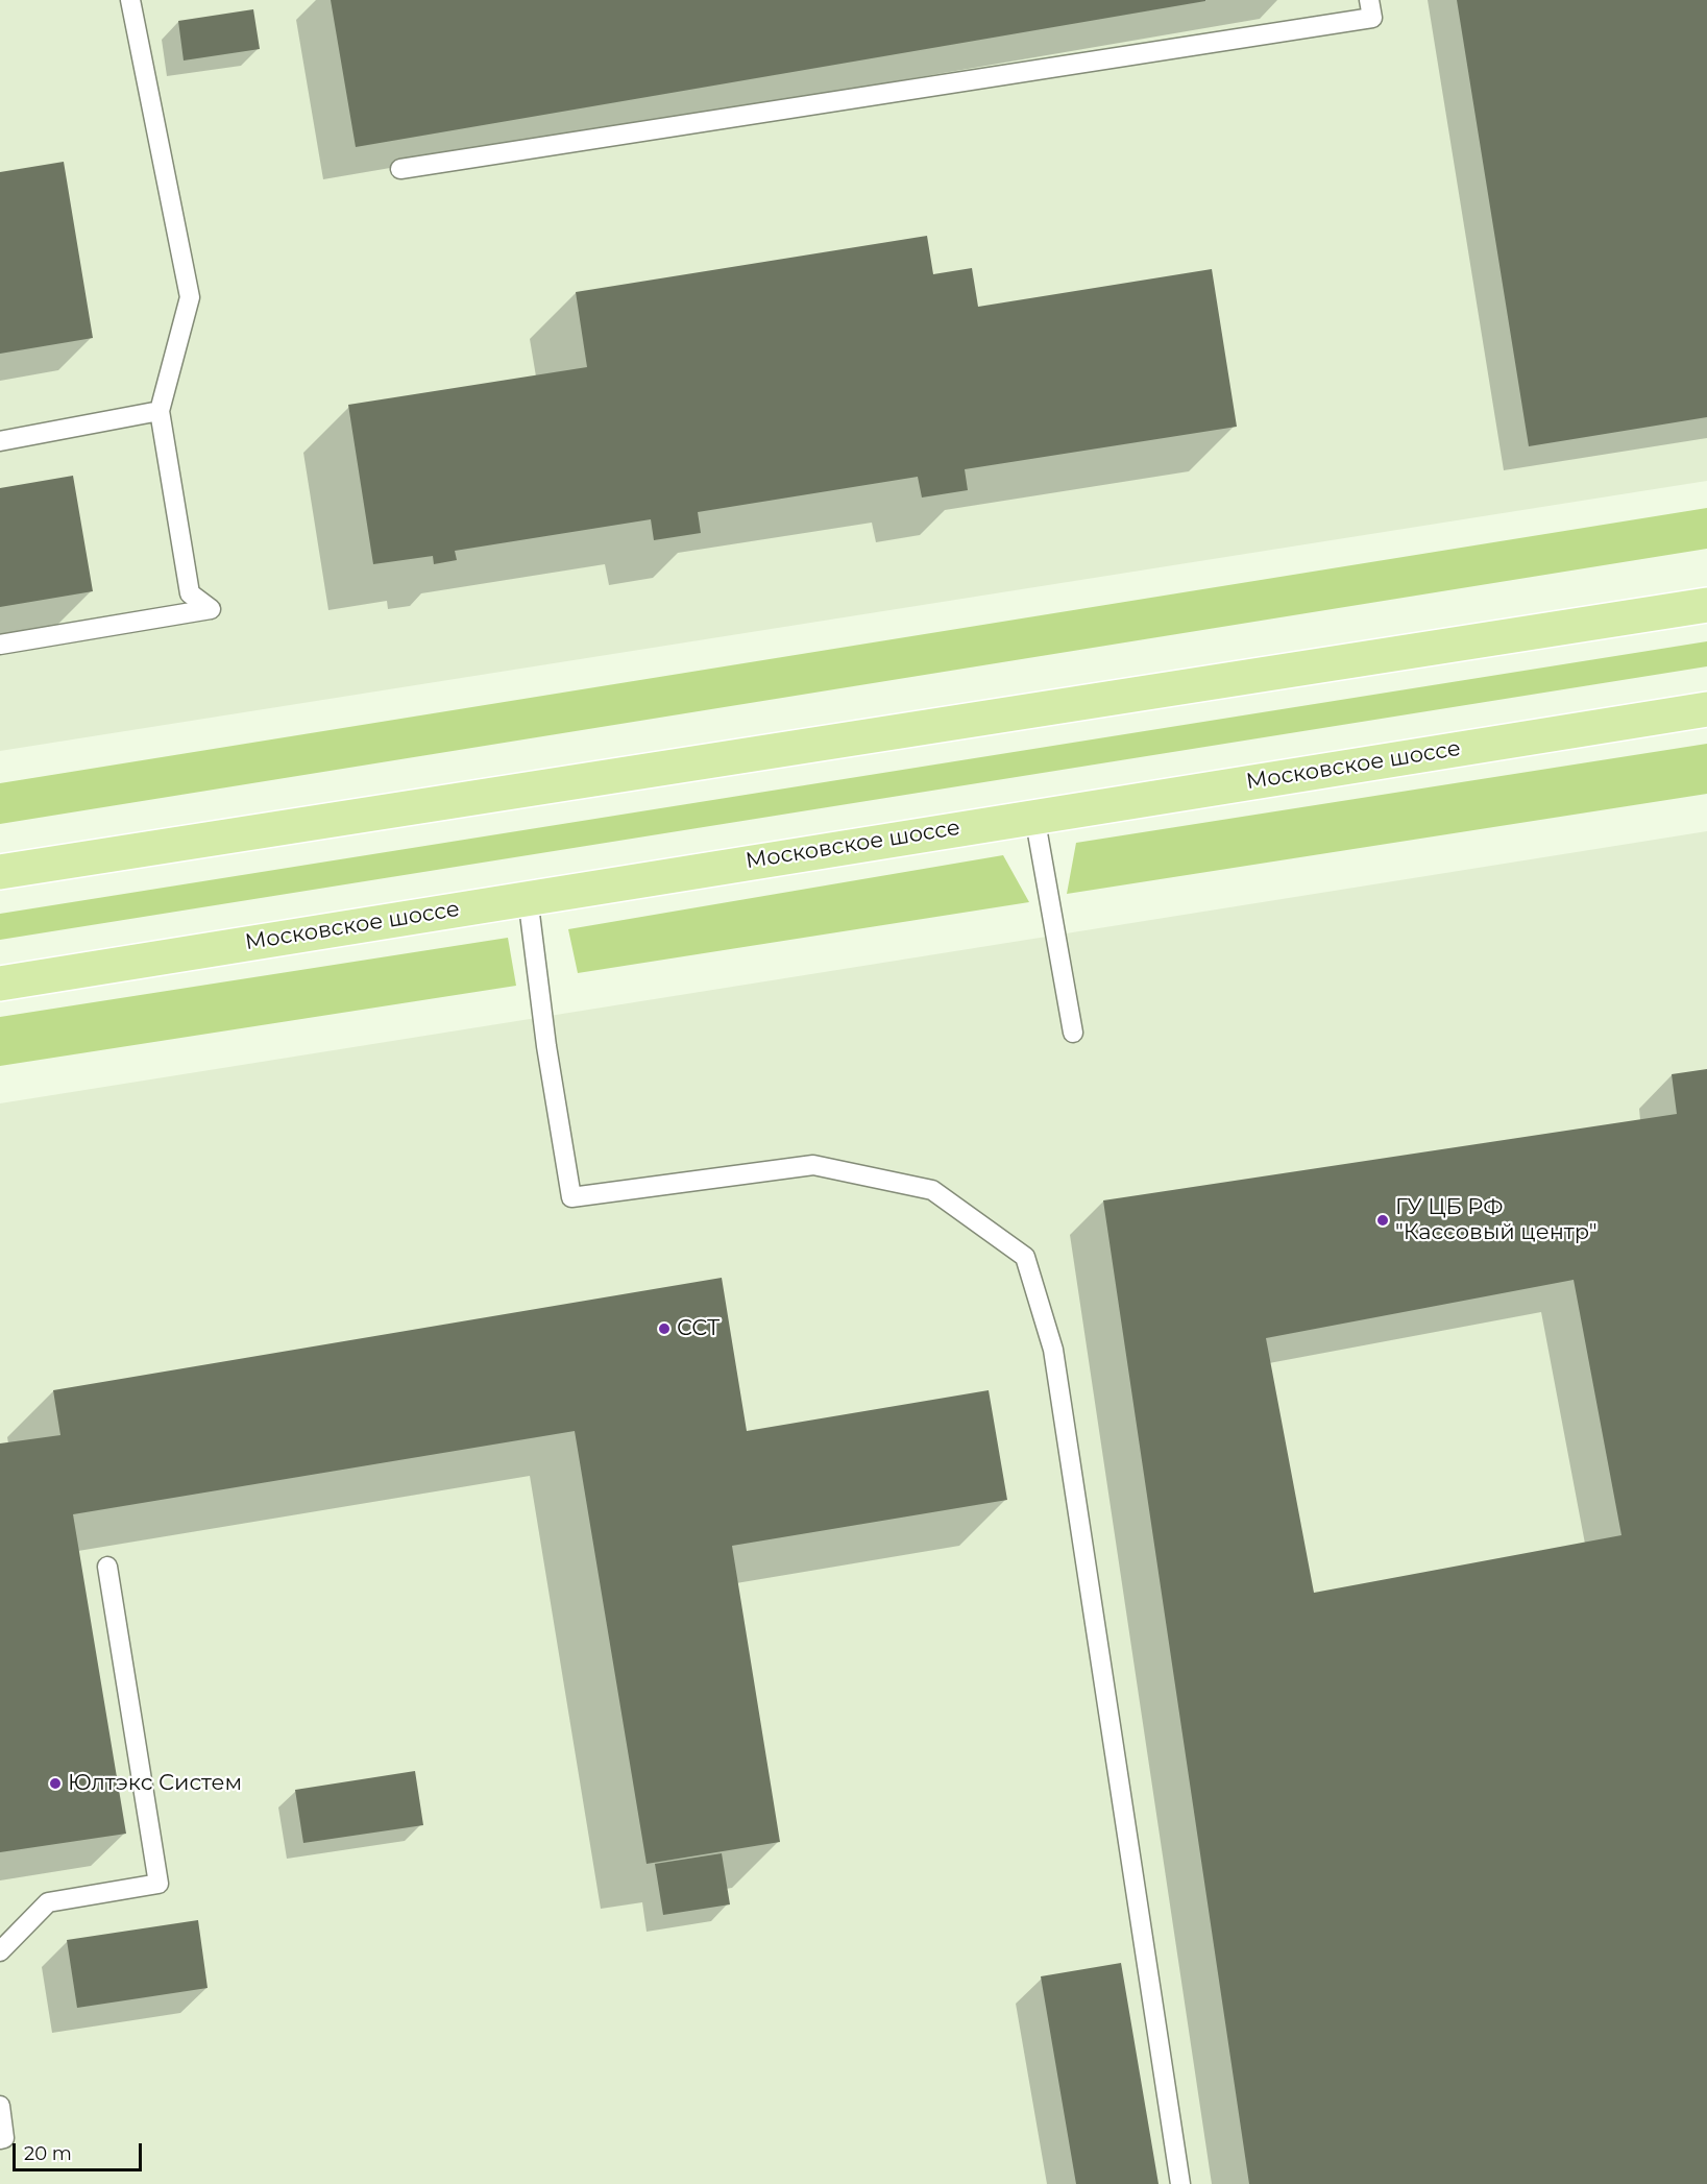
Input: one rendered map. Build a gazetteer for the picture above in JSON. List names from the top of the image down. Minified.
{"streets":{"main road":["Московское шоссе"]},"places":["ГУ ЦБ РФ \"Кассовый центр\"","ССТ","Юлтэкс Систем"],"scale_bar":"20 m"}
